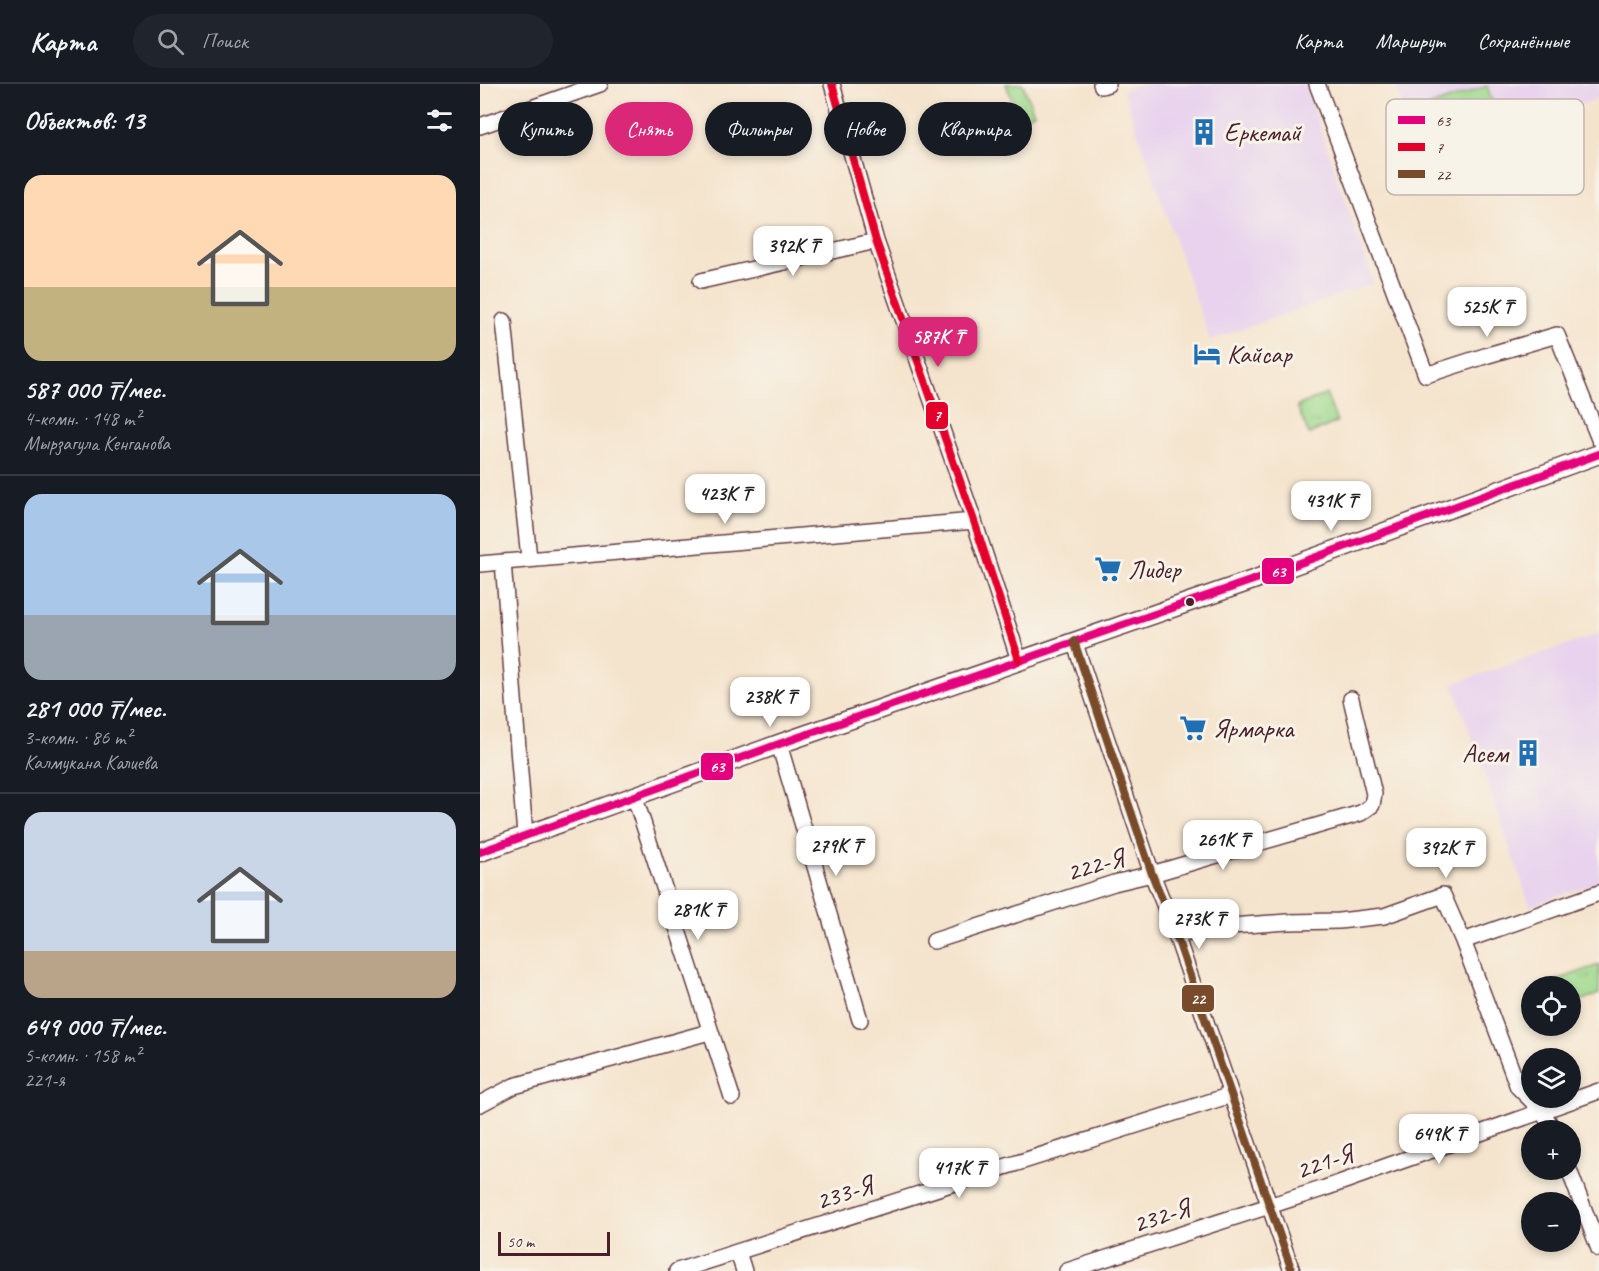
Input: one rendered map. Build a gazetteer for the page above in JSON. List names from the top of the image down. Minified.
{"streets":{"street":["222-Я","221-Я","233-Я","232-Я"]},"crossings":[["221-Я","232-Я"]],"places":{"building":["Еркемай","Асем"],"hotel":["Кайсар"],"supermarket":["Лидер","Ярмарка"]},"lines":["transit line 7","transit line 63","transit line 22"],"legend":["63","7","22"],"scale_bar":"50 m","page":{"header":"Карта","search":"Поиск","nav":["Карта","Маршрут","Сохранённые"],"heading":"Объектов: 13","chip":["Купить","Снять","Фильтры","Новое","Квартира"],"list":[{"name":"587 000 ₸/мес.","note":"4-комн. · 148 m² · Мырзагула Кенганова"},{"name":"281 000 ₸/мес.","note":"3-комн. · 86 m² · Калмукана Калиева"},{"name":"649 000 ₸/мес.","note":"5-комн. · 158 m² · 221-я"}],"price":["392K ₸","525K ₸","587K ₸","423K ₸","431K ₸","238K ₸","261K ₸","279K ₸","392K ₸","281K ₸","273K ₸","649K ₸","417K ₸"],"map_buttons":["+","−"],"scale":"50 m"}}
